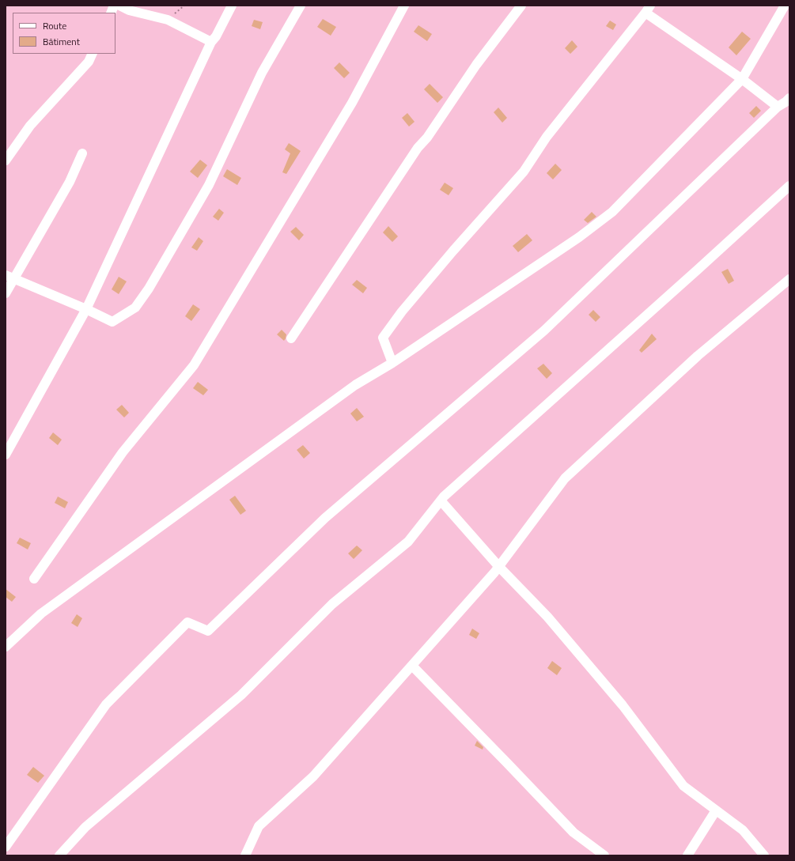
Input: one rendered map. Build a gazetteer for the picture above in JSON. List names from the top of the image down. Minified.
{"legend":["Route","Bâtiment"]}
